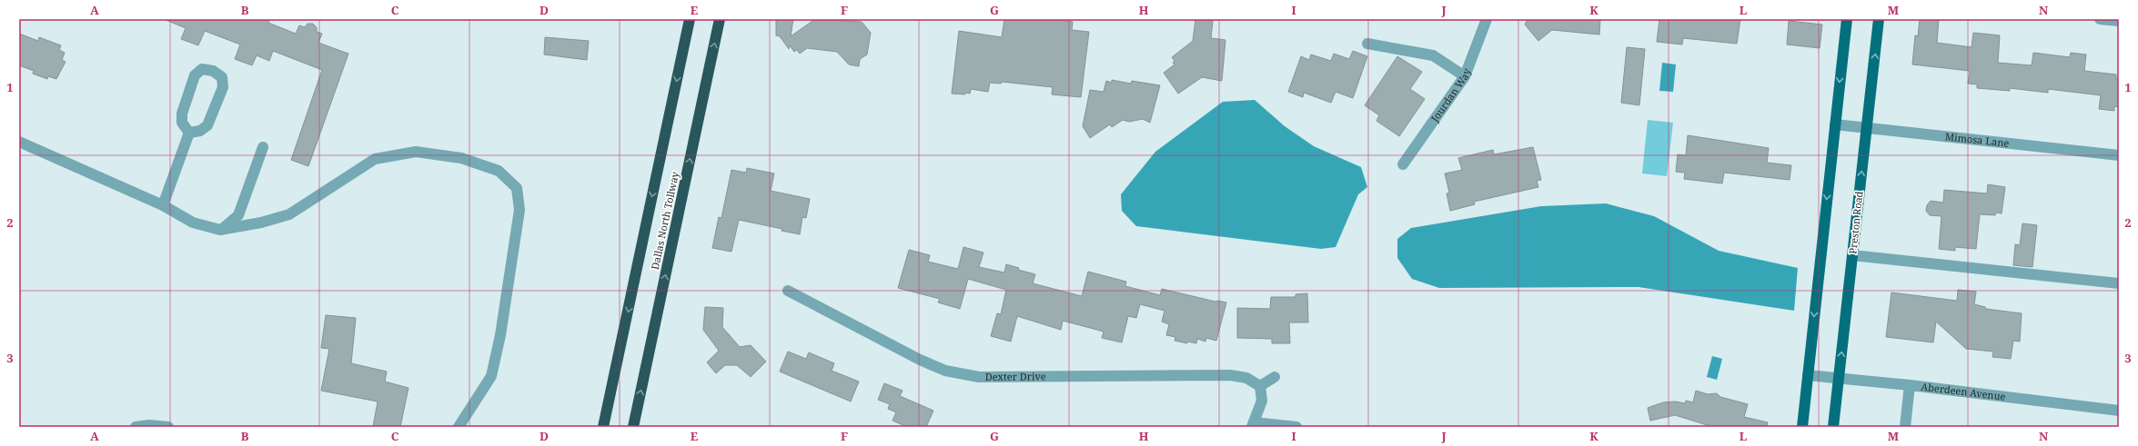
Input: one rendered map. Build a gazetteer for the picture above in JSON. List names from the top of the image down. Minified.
{"streets":{"highway":["Dallas North Tollway"],"main road":["Preston Road"],"street":["Jourdan Way","Mimosa Lane","Dexter Drive","Aberdeen Avenue"]},"crossings":[["Mimosa Lane","Preston Road"],["Preston Road","Aberdeen Avenue"]],"grid":{"columns":["A","B","C","D","E","F","G","H","I","J","K","L","M","N"],"rows":["1","2","3"]}}
